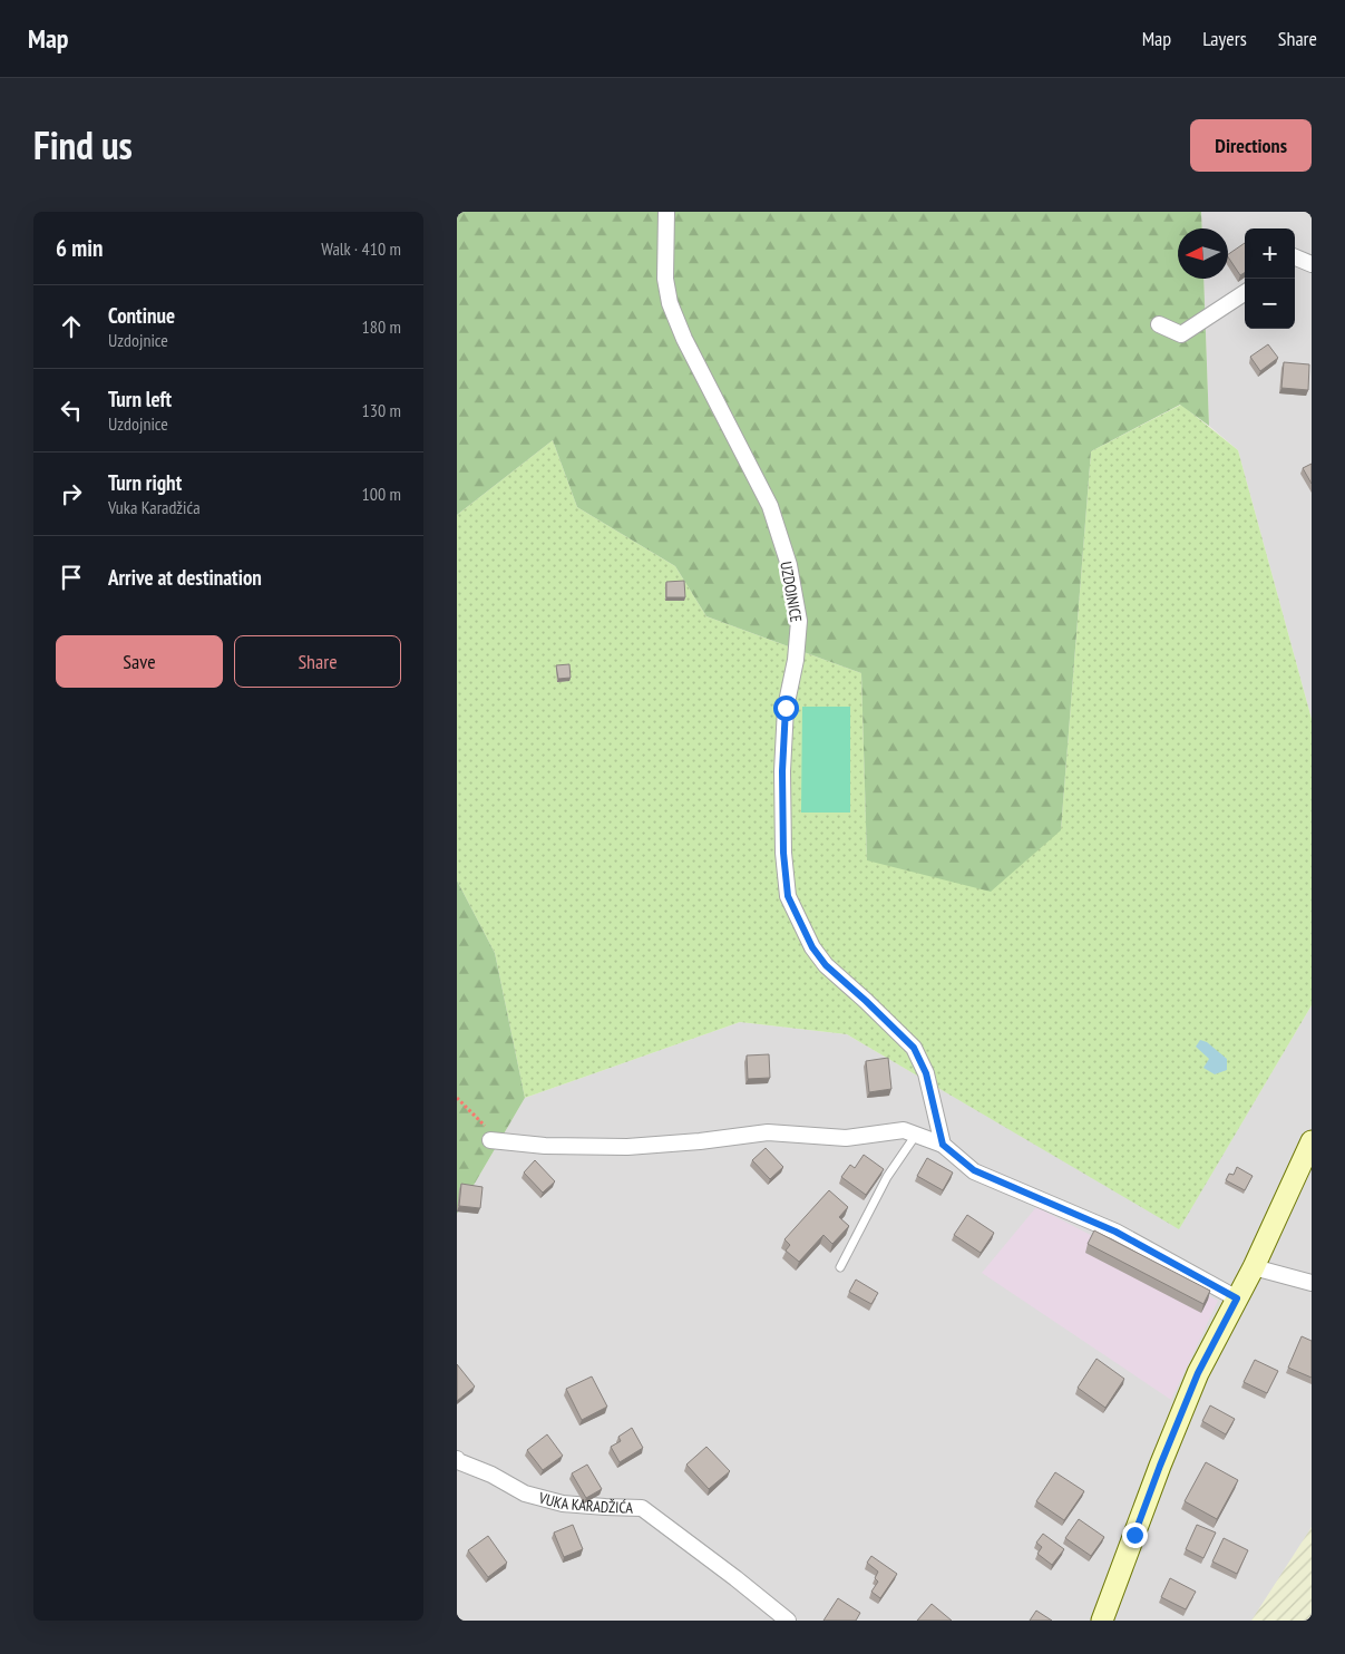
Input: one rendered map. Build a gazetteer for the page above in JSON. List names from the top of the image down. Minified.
{"streets":{"street":["UZDOJNICE","VUKA KARADŽIĆA"]},"north":"left","page":{"header":"Map","nav":["Map","Layers","Share"],"title":"Find us","buttons":["Directions",["Save","Share"]],"heading":["6 min","Walk · 410 m"],"map_buttons":["+","−"],"list":[["Continue","Uzdojnice","180 m"],["Turn left","Uzdojnice","130 m"],["Turn right","Vuka Karadžića","100 m"],"Arrive at destination"]}}
